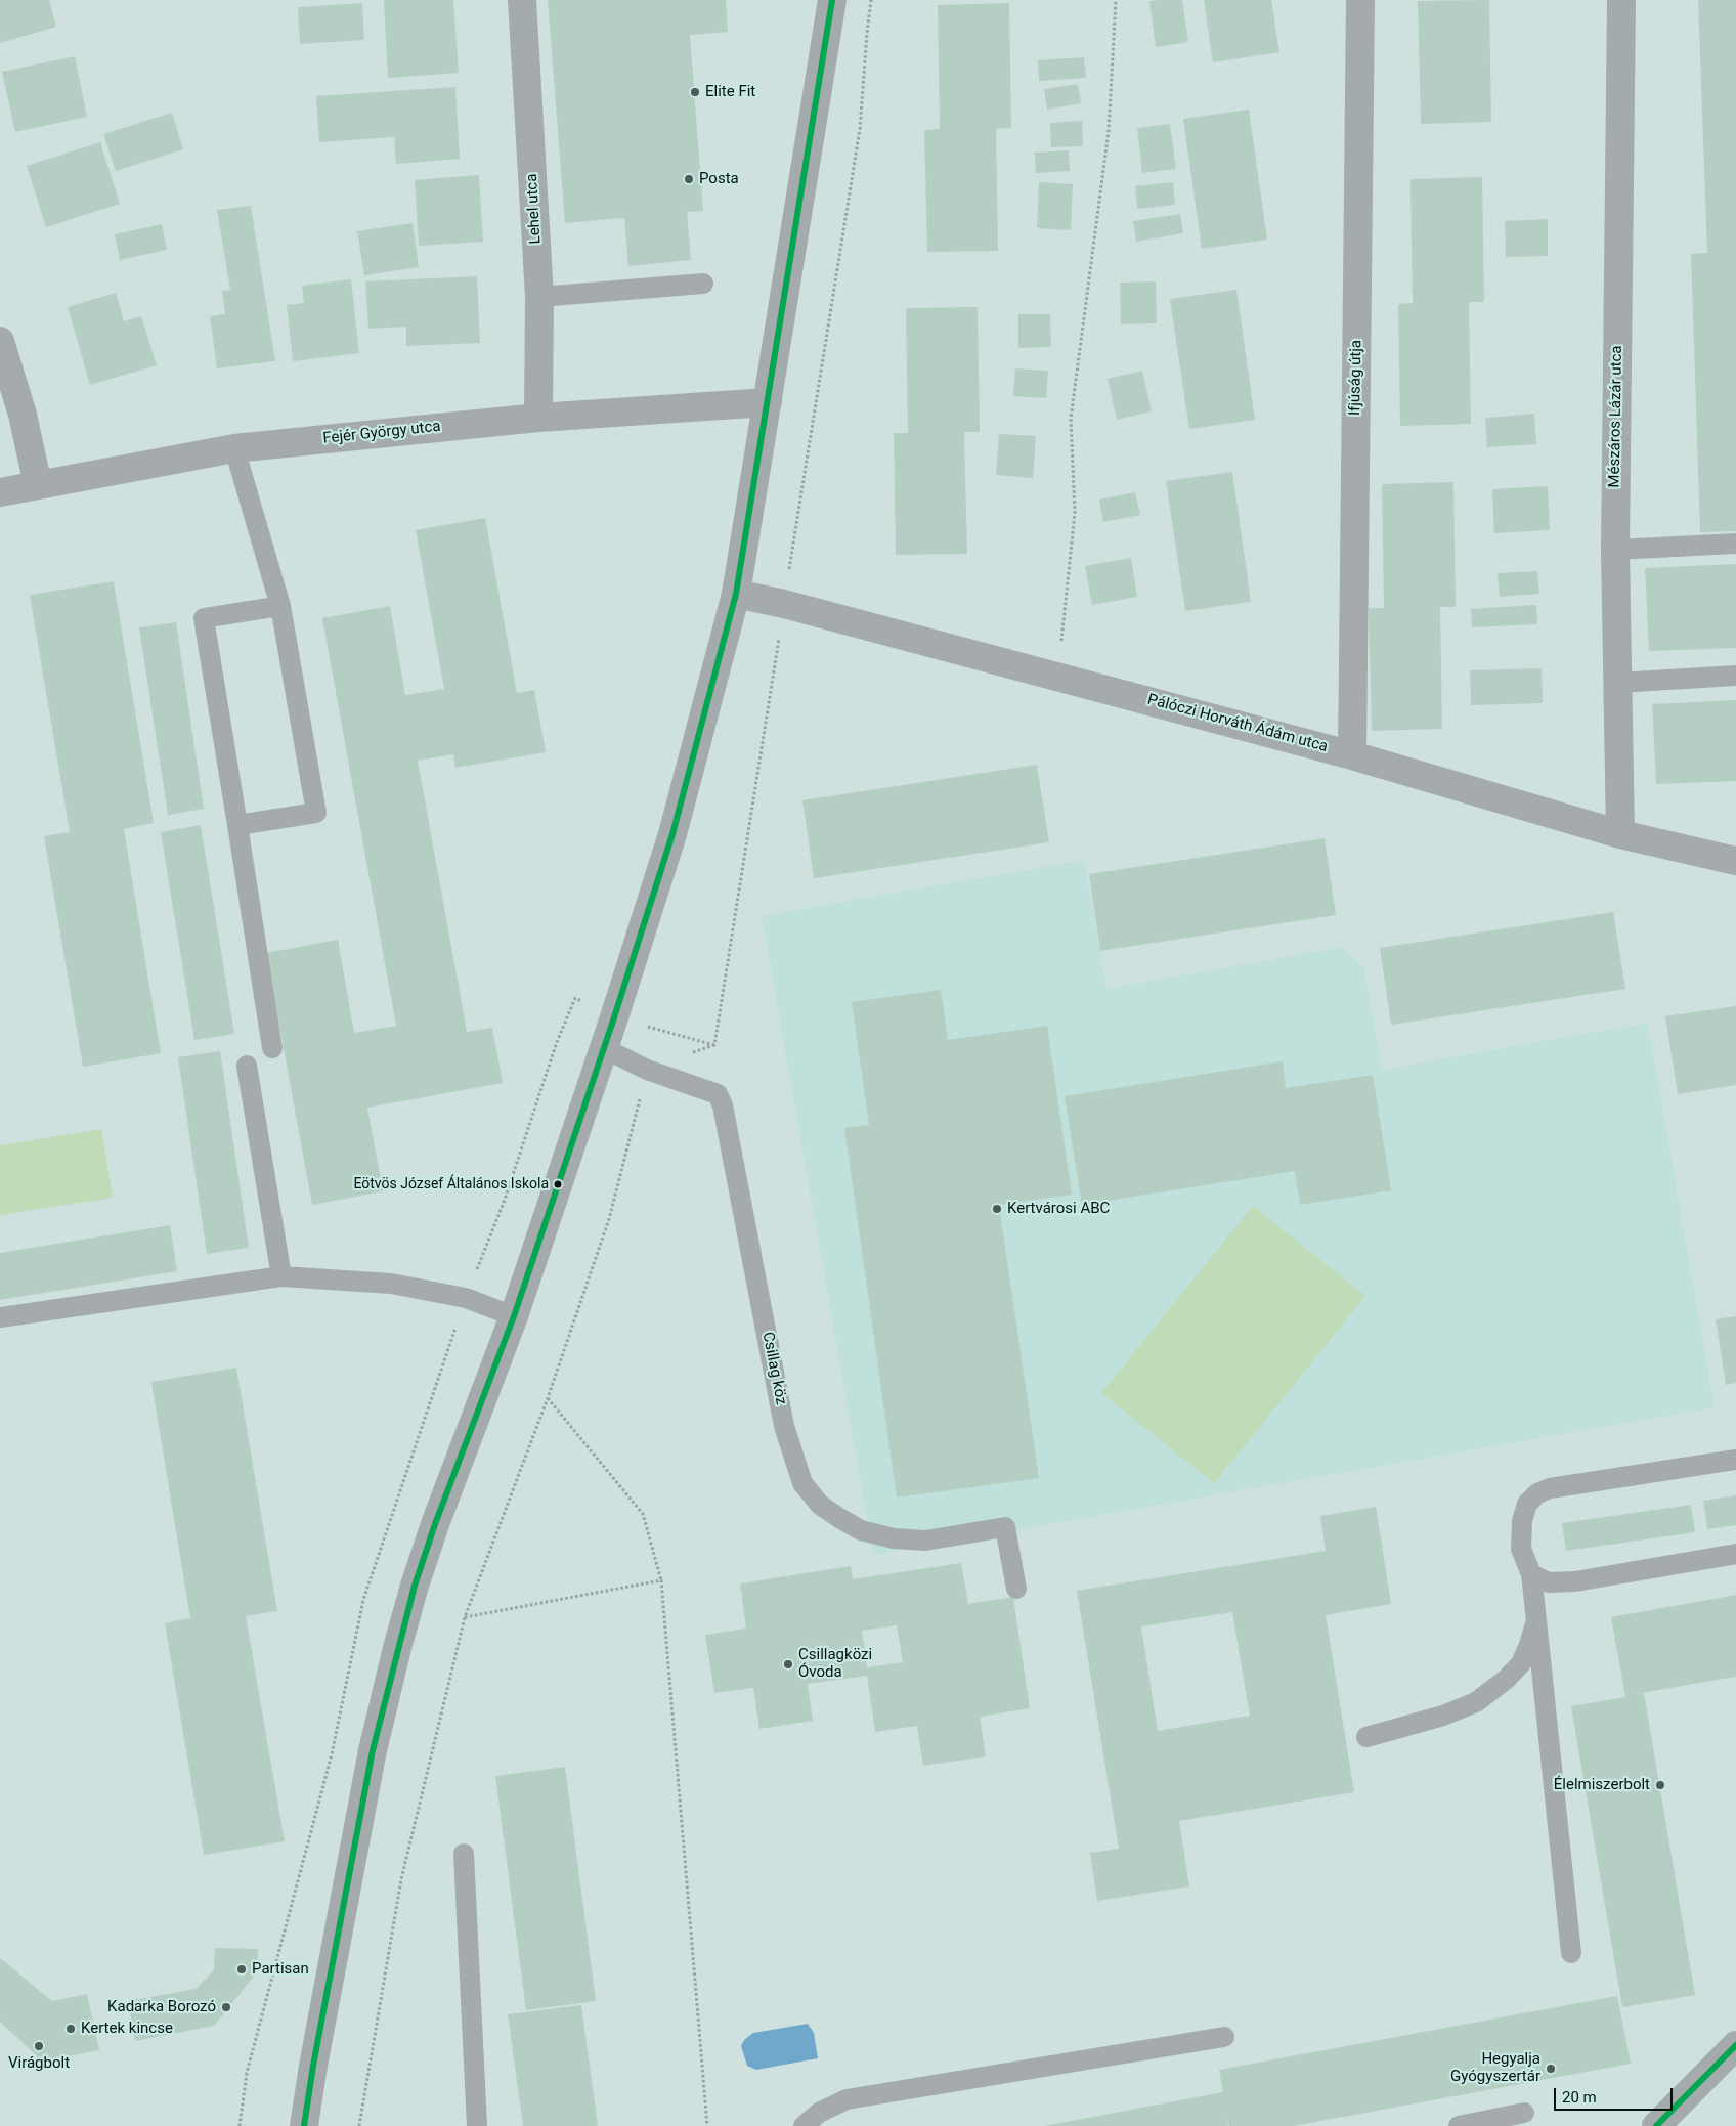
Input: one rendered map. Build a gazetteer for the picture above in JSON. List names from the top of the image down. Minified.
{"streets":{"street":["Lehel utca","Ifjúság útja","Mészáros Lázár utca","Fejér György utca","Pálóczi Horváth Ádám utca"],"lane":["Csillag köz"]},"crossings":[["Lehel utca","Fejér György utca"],["Ifjúság útja","Pálóczi Horváth Ádám utca"],["Mészáros Lázár utca","Pálóczi Horváth Ádám utca"]],"places":["Elite Fit","Posta","Eötvös József Általános Iskola","Kertvárosi ABC","Csillagközi Óvoda","Élelmiszerbolt","Partisan","Kadarka Borozó","Kertek kincse","Virágbolt","Hegyalja Gyógyszertár"],"scale_bar":"20 m"}
